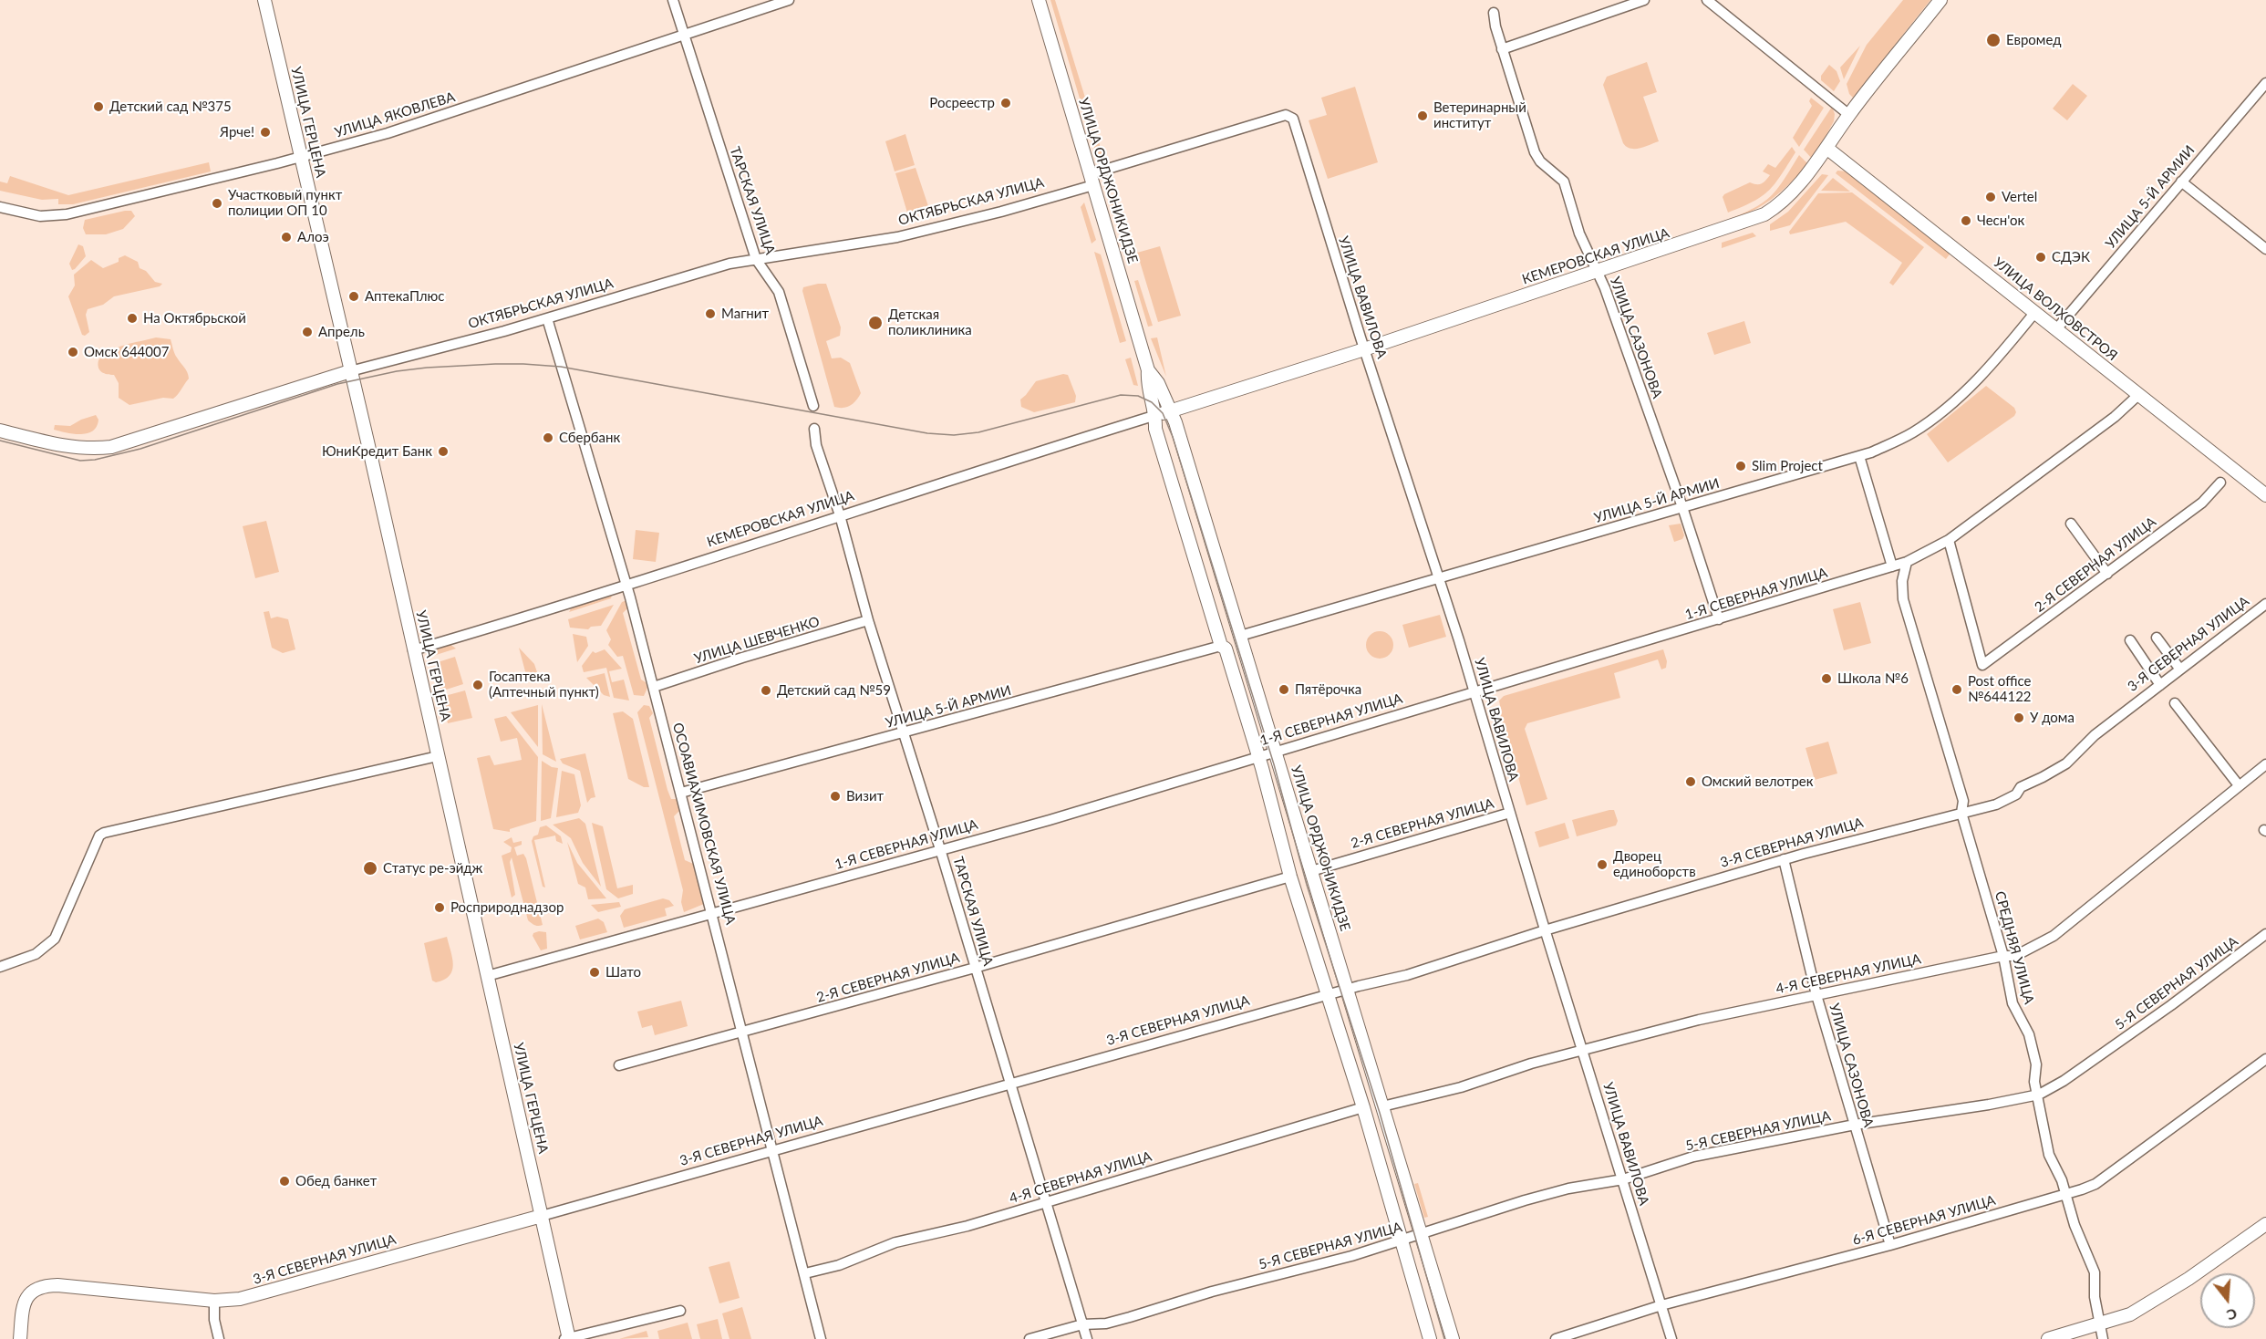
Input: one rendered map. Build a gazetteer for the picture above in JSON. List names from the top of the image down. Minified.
{"streets":{"main road":["УЛИЦА ГЕРЦЕНА","УЛИЦА ОРДЖОНИКИДЗЕ","ОКТЯБРЬСКАЯ УЛИЦА","КЕМЕРОВСКАЯ УЛИЦА","УЛИЦА ВОЛХОВСТРОЯ","3-Я СЕВЕРНАЯ УЛИЦА"],"street":["УЛИЦА ЯКОВЛЕВА","УЛИЦА 5-Й АРМИИ","ТАРСКАЯ УЛИЦА","УЛИЦА ВАВИЛОВА","УЛИЦА САЗОНОВА","2-Я СЕВЕРНАЯ УЛИЦА","1-Я СЕВЕРНАЯ УЛИЦА","УЛИЦА ШЕВЧЕНКО","ОСОАВИАХИМОВСКАЯ УЛИЦА","СРЕДНЯЯ УЛИЦА","4-Я СЕВЕРНАЯ УЛИЦА","5-Я СЕВЕРНАЯ УЛИЦА","6-Я СЕВЕРНАЯ УЛИЦА"]},"crossings":[["УЛИЦА ЯКОВЛЕВА","УЛИЦА ГЕРЦЕНА"],["УЛИЦА ЯКОВЛЕВА","ТАРСКАЯ УЛИЦА"],["УЛИЦА ГЕРЦЕНА","ОКТЯБРЬСКАЯ УЛИЦА"],["УЛИЦА ГЕРЦЕНА","КЕМЕРОВСКАЯ УЛИЦА"],["УЛИЦА ГЕРЦЕНА","1-Я СЕВЕРНАЯ УЛИЦА"],["УЛИЦА ГЕРЦЕНА","3-Я СЕВЕРНАЯ УЛИЦА"],["УЛИЦА ОРДЖОНИКИДЗЕ","УЛИЦА 5-Й АРМИИ"],["УЛИЦА ОРДЖОНИКИДЗЕ","ОКТЯБРЬСКАЯ УЛИЦА"],["УЛИЦА ОРДЖОНИКИДЗЕ","КЕМЕРОВСКАЯ УЛИЦА"],["УЛИЦА ОРДЖОНИКИДЗЕ","2-Я СЕВЕРНАЯ УЛИЦА"],["УЛИЦА ОРДЖОНИКИДЗЕ","1-Я СЕВЕРНАЯ УЛИЦА"],["УЛИЦА ОРДЖОНИКИДЗЕ","3-Я СЕВЕРНАЯ УЛИЦА"],["УЛИЦА ОРДЖОНИКИДЗЕ","4-Я СЕВЕРНАЯ УЛИЦА"],["УЛИЦА ОРДЖОНИКИДЗЕ","5-Я СЕВЕРНАЯ УЛИЦА"],["УЛИЦА 5-Й АРМИИ","ТАРСКАЯ УЛИЦА"],["УЛИЦА 5-Й АРМИИ","УЛИЦА ВАВИЛОВА"],["УЛИЦА 5-Й АРМИИ","УЛИЦА ВОЛХОВСТРОЯ"],["УЛИЦА 5-Й АРМИИ","УЛИЦА САЗОНОВА"],["УЛИЦА 5-Й АРМИИ","ОСОАВИАХИМОВСКАЯ УЛИЦА"],["ТАРСКАЯ УЛИЦА","ОКТЯБРЬСКАЯ УЛИЦА"],["ТАРСКАЯ УЛИЦА","КЕМЕРОВСКАЯ УЛИЦА"],["ТАРСКАЯ УЛИЦА","2-Я СЕВЕРНАЯ УЛИЦА"],["ТАРСКАЯ УЛИЦА","1-Я СЕВЕРНАЯ УЛИЦА"],["ТАРСКАЯ УЛИЦА","УЛИЦА ШЕВЧЕНКО"],["ТАРСКАЯ УЛИЦА","3-Я СЕВЕРНАЯ УЛИЦА"],["ТАРСКАЯ УЛИЦА","4-Я СЕВЕРНАЯ УЛИЦА"],["ТАРСКАЯ УЛИЦА","5-Я СЕВЕРНАЯ УЛИЦА"],["ОКТЯБРЬСКАЯ УЛИЦА","УЛИЦА ВАВИЛОВА"],["ОКТЯБРЬСКАЯ УЛИЦА","ОСОАВИАХИМОВСКАЯ УЛИЦА"],["КЕМЕРОВСКАЯ УЛИЦА","УЛИЦА ВАВИЛОВА"],["КЕМЕРОВСКАЯ УЛИЦА","УЛИЦА ВОЛХОВСТРОЯ"],["КЕМЕРОВСКАЯ УЛИЦА","УЛИЦА САЗОНОВА"],["КЕМЕРОВСКАЯ УЛИЦА","ОСОАВИАХИМОВСКАЯ УЛИЦА"],["УЛИЦА ВАВИЛОВА","2-Я СЕВЕРНАЯ УЛИЦА"],["УЛИЦА ВАВИЛОВА","1-Я СЕВЕРНАЯ УЛИЦА"],["УЛИЦА ВАВИЛОВА","3-Я СЕВЕРНАЯ УЛИЦА"],["УЛИЦА ВАВИЛОВА","4-Я СЕВЕРНАЯ УЛИЦА"],["УЛИЦА ВАВИЛОВА","5-Я СЕВЕРНАЯ УЛИЦА"],["УЛИЦА ВАВИЛОВА","6-Я СЕВЕРНАЯ УЛИЦА"],["УЛИЦА ВОЛХОВСТРОЯ","1-Я СЕВЕРНАЯ УЛИЦА"],["УЛИЦА САЗОНОВА","1-Я СЕВЕРНАЯ УЛИЦА"],["УЛИЦА САЗОНОВА","3-Я СЕВЕРНАЯ УЛИЦА"],["УЛИЦА САЗОНОВА","4-Я СЕВЕРНАЯ УЛИЦА"],["УЛИЦА САЗОНОВА","5-Я СЕВЕРНАЯ УЛИЦА"],["УЛИЦА САЗОНОВА","6-Я СЕВЕРНАЯ УЛИЦА"],["2-Я СЕВЕРНАЯ УЛИЦА","1-Я СЕВЕРНАЯ УЛИЦА"],["2-Я СЕВЕРНАЯ УЛИЦА","ОСОАВИАХИМОВСКАЯ УЛИЦА"],["1-Я СЕВЕРНАЯ УЛИЦА","ОСОАВИАХИМОВСКАЯ УЛИЦА"],["1-Я СЕВЕРНАЯ УЛИЦА","СРЕДНЯЯ УЛИЦА"],["УЛИЦА ШЕВЧЕНКО","ОСОАВИАХИМОВСКАЯ УЛИЦА"],["3-Я СЕВЕРНАЯ УЛИЦА","ОСОАВИАХИМОВСКАЯ УЛИЦА"],["3-Я СЕВЕРНАЯ УЛИЦА","СРЕДНЯЯ УЛИЦА"],["ОСОАВИАХИМОВСКАЯ УЛИЦА","4-Я СЕВЕРНАЯ УЛИЦА"],["СРЕДНЯЯ УЛИЦА","4-Я СЕВЕРНАЯ УЛИЦА"],["СРЕДНЯЯ УЛИЦА","5-Я СЕВЕРНАЯ УЛИЦА"],["СРЕДНЯЯ УЛИЦА","6-Я СЕВЕРНАЯ УЛИЦА"]],"places":["Евромед","Росреестр","Детский сад №375","Ветеринарный институт","Ярче!","Vertel","Участковый пункт полиции ОП 10","Чесн'ок","Алоэ","СДЭК","АптекаПлюс","Магнит","На Октябрьской","Детская поликлиника","Апрель","Омск 644007","Сбербанк","ЮниКредит Банк","Slim Project","Школа №6","Госаптека (Аптечный пункт)","Пятёрочка","Post office №644122","Детский сад №59","У дома","Омский велотрек","Визит","Дворец единоборств","Статус ре-эйдж","Росприроднадзор","Шато","Обед банкет"],"north":"bottom"}
